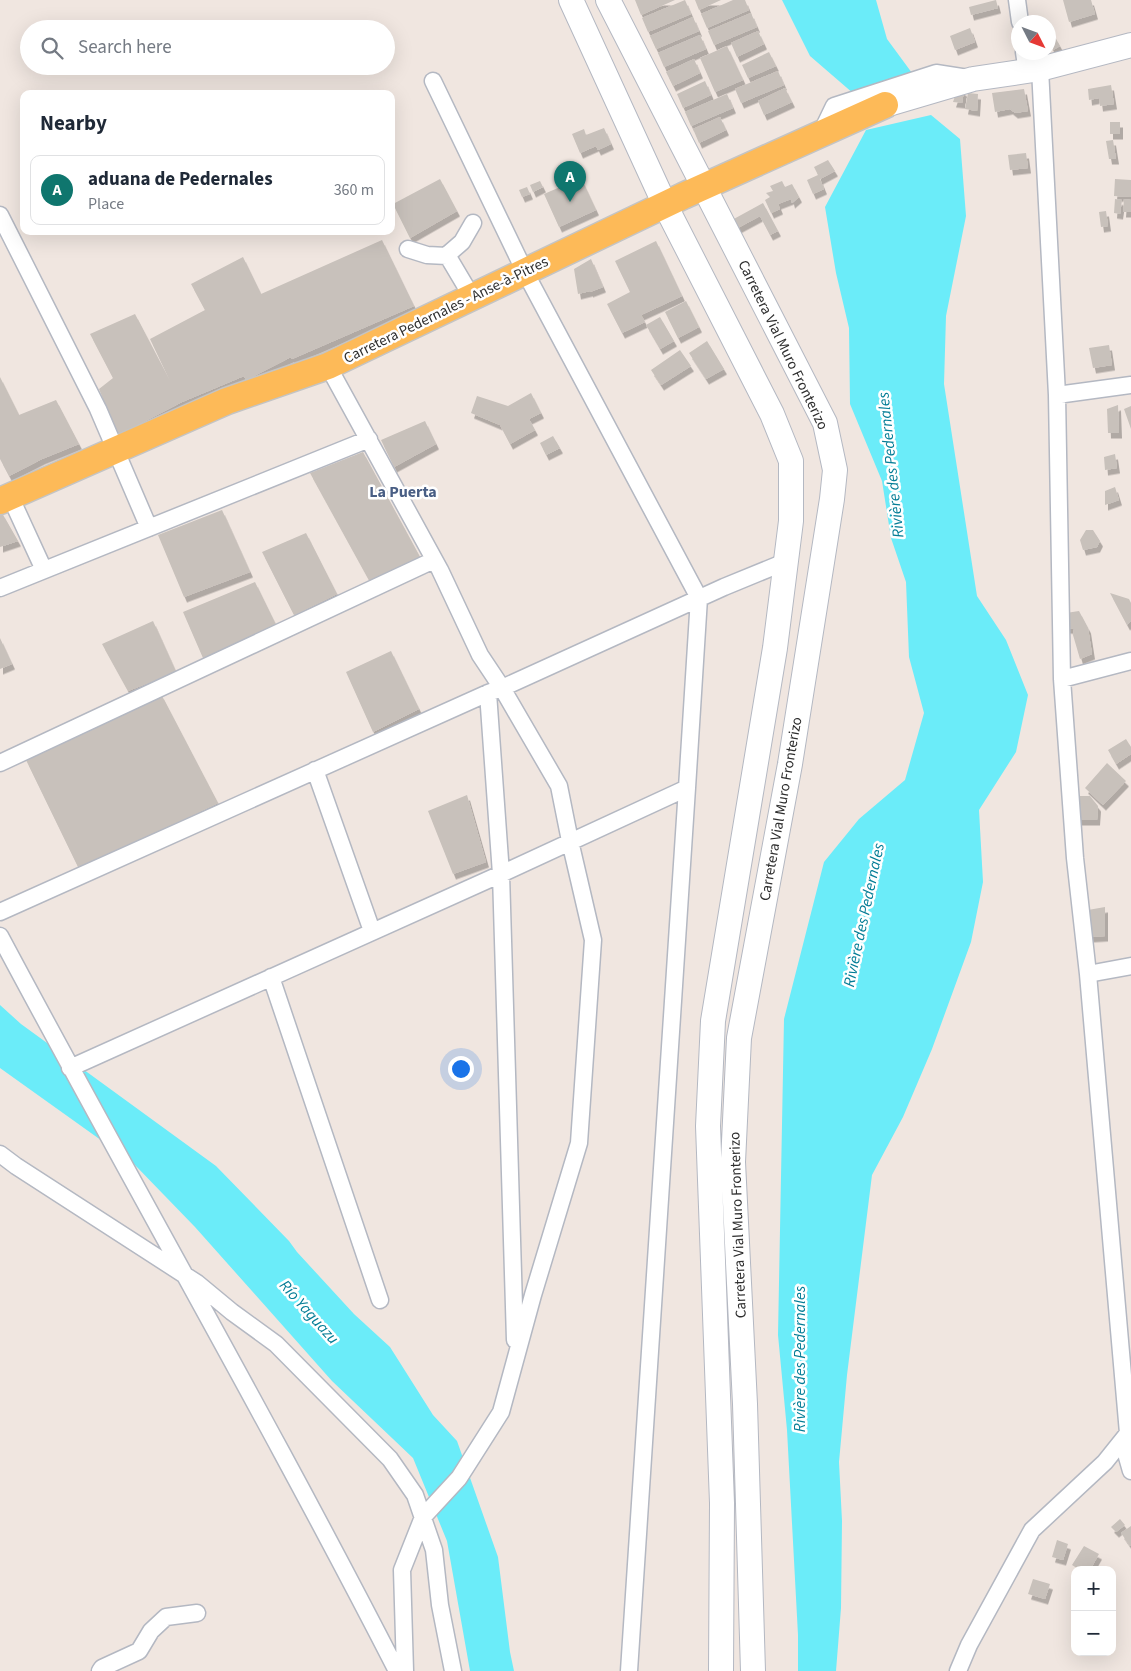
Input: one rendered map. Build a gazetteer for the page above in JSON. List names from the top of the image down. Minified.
{"streets":{"main road":["Carretera Pedernales - Anse-à-Pitres"],"street":["Carretera Vial Muro Fronterizo"]},"crossings":[["Carretera Pedernales - Anse-à-Pitres","Carretera Vial Muro Fronterizo"]],"districts":["La Puerta"],"water":["Rivière des Pedernales","Río Yaguazu"],"north":"bottom right","page":{"search":"Search here","heading":"Nearby","list":[{"mark":"A","name":"aduana de Pedernales","note":"Place","value":"360 m"}],"pins":"A","map_buttons":["+","−"]}}
